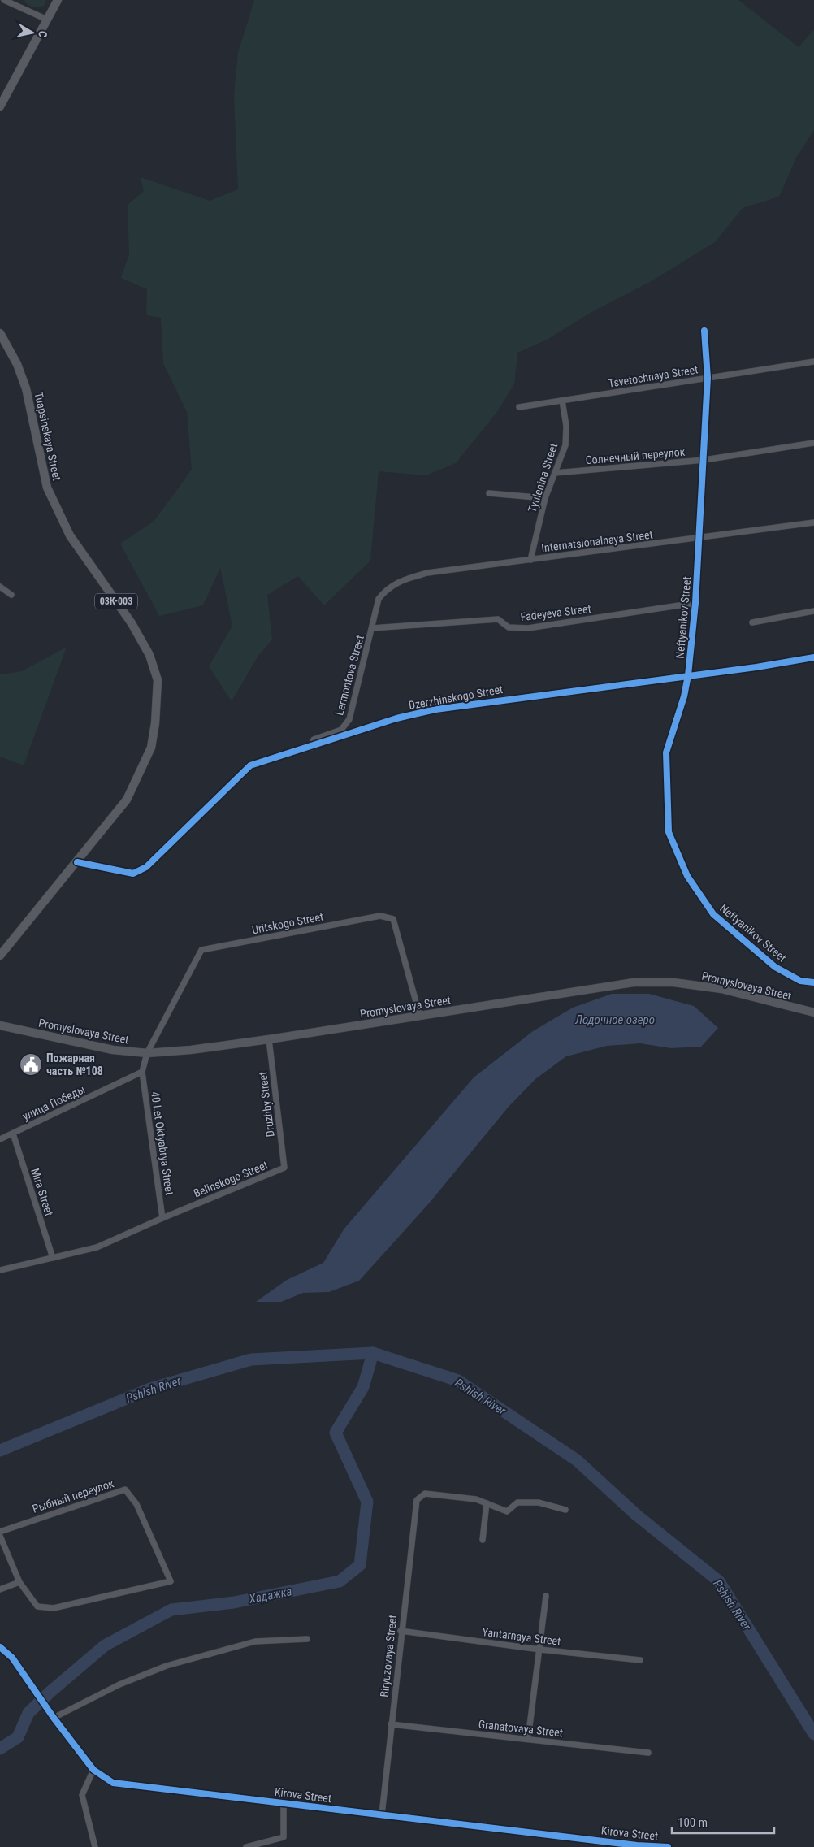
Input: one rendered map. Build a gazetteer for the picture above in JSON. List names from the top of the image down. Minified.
{"streets":{"main road":["Tuapsinskaya Street","03К-003","Promyslovaya Street"],"street":["Tsvetochnaya Street","Солнечный переулок","Tyulenina Street","Internatsionalnaya Street","Fadeyeva Street","Neftyanikov Street","Lermontova Street","Dzerzhinskogo Street","Uritskogo Street","улица Победы","Druzhby Street","40 Let Oktyabrya Street","Belinskogo Street","Mira Street","Рыбный переулок","Yantarnaya Street","Biryuzovaya Street","Granatovaya Street","Kirova Street"]},"crossings":[["Tsvetochnaya Street","Tyulenina Street"],["Tsvetochnaya Street","Neftyanikov Street"],["Tuapsinskaya Street","03К-003"],["Tuapsinskaya Street","Dzerzhinskogo Street"],["Солнечный переулок","Tyulenina Street"],["Солнечный переулок","Neftyanikov Street"],["Tyulenina Street","Internatsionalnaya Street"],["Internatsionalnaya Street","Neftyanikov Street"],["Internatsionalnaya Street","Lermontova Street"],["03К-003","Dzerzhinskogo Street"],["Fadeyeva Street","Neftyanikov Street"],["Fadeyeva Street","Lermontova Street"],["Neftyanikov Street","Dzerzhinskogo Street"],["Lermontova Street","Dzerzhinskogo Street"],["Uritskogo Street","Promyslovaya Street"],["Promyslovaya Street","Druzhby Street"],["улица Победы","40 Let Oktyabrya Street"],["улица Победы","Mira Street"],["Druzhby Street","Belinskogo Street"],["40 Let Oktyabrya Street","Belinskogo Street"],["Yantarnaya Street","Biryuzovaya Street"],["Biryuzovaya Street","Granatovaya Street"],["Biryuzovaya Street","Kirova Street"]],"water":["Лодочное озеро","Pshish River","Хадажка"],"places":{"public building":["Пожарная часть №108"]},"scale_bar":"100 m","north":"right"}
